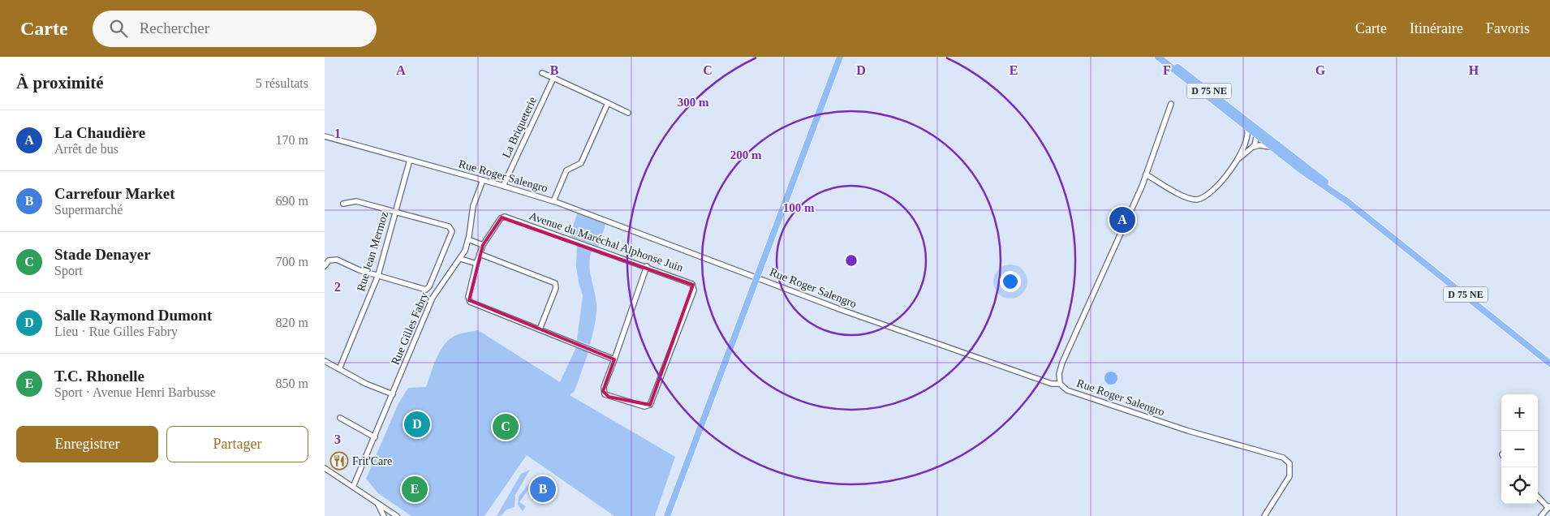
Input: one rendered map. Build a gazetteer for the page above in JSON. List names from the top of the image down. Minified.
{"streets":{"main road":["D 75 NE"],"street":["La Briqueterie","Rue Roger Salengro","Avenue du Maréchal Alphonse Juin","Rue Jean Mermoz","Rue Gilles Fabry"]},"crossings":[["La Briqueterie","Rue Roger Salengro"],["Rue Roger Salengro","Rue Jean Mermoz"],["Rue Roger Salengro","Rue Gilles Fabry"]],"places":{"restaurant":["Frit'Care"]},"page":{"header":"Carte","search":"Rechercher","nav":["Carte","Itinéraire","Favoris"],"heading":["À proximité","5 résultats"],"list":[{"mark":"A","name":"La Chaudière","note":"Arrêt de bus","value":"170 m"},{"mark":"B","name":"Carrefour Market","note":"Supermarché","value":"690 m"},{"mark":"C","name":"Stade Denayer","note":"Sport","value":"700 m"},{"mark":"D","name":"Salle Raymond Dumont","note":"Lieu · Rue Gilles Fabry","value":"820 m"},{"mark":"E","name":"T.C. Rhonelle","note":"Sport · Avenue Henri Barbusse","value":"850 m"}],"pins":["A","D","C","B","E"],"map_buttons":["+","−"],"buttons":["Enregistrer","Partager"]},"grid":{"columns":["A","B","C","D","E","F","G","H"],"rows":["1","2","3"]},"rings":["300 m","200 m","100 m"]}
